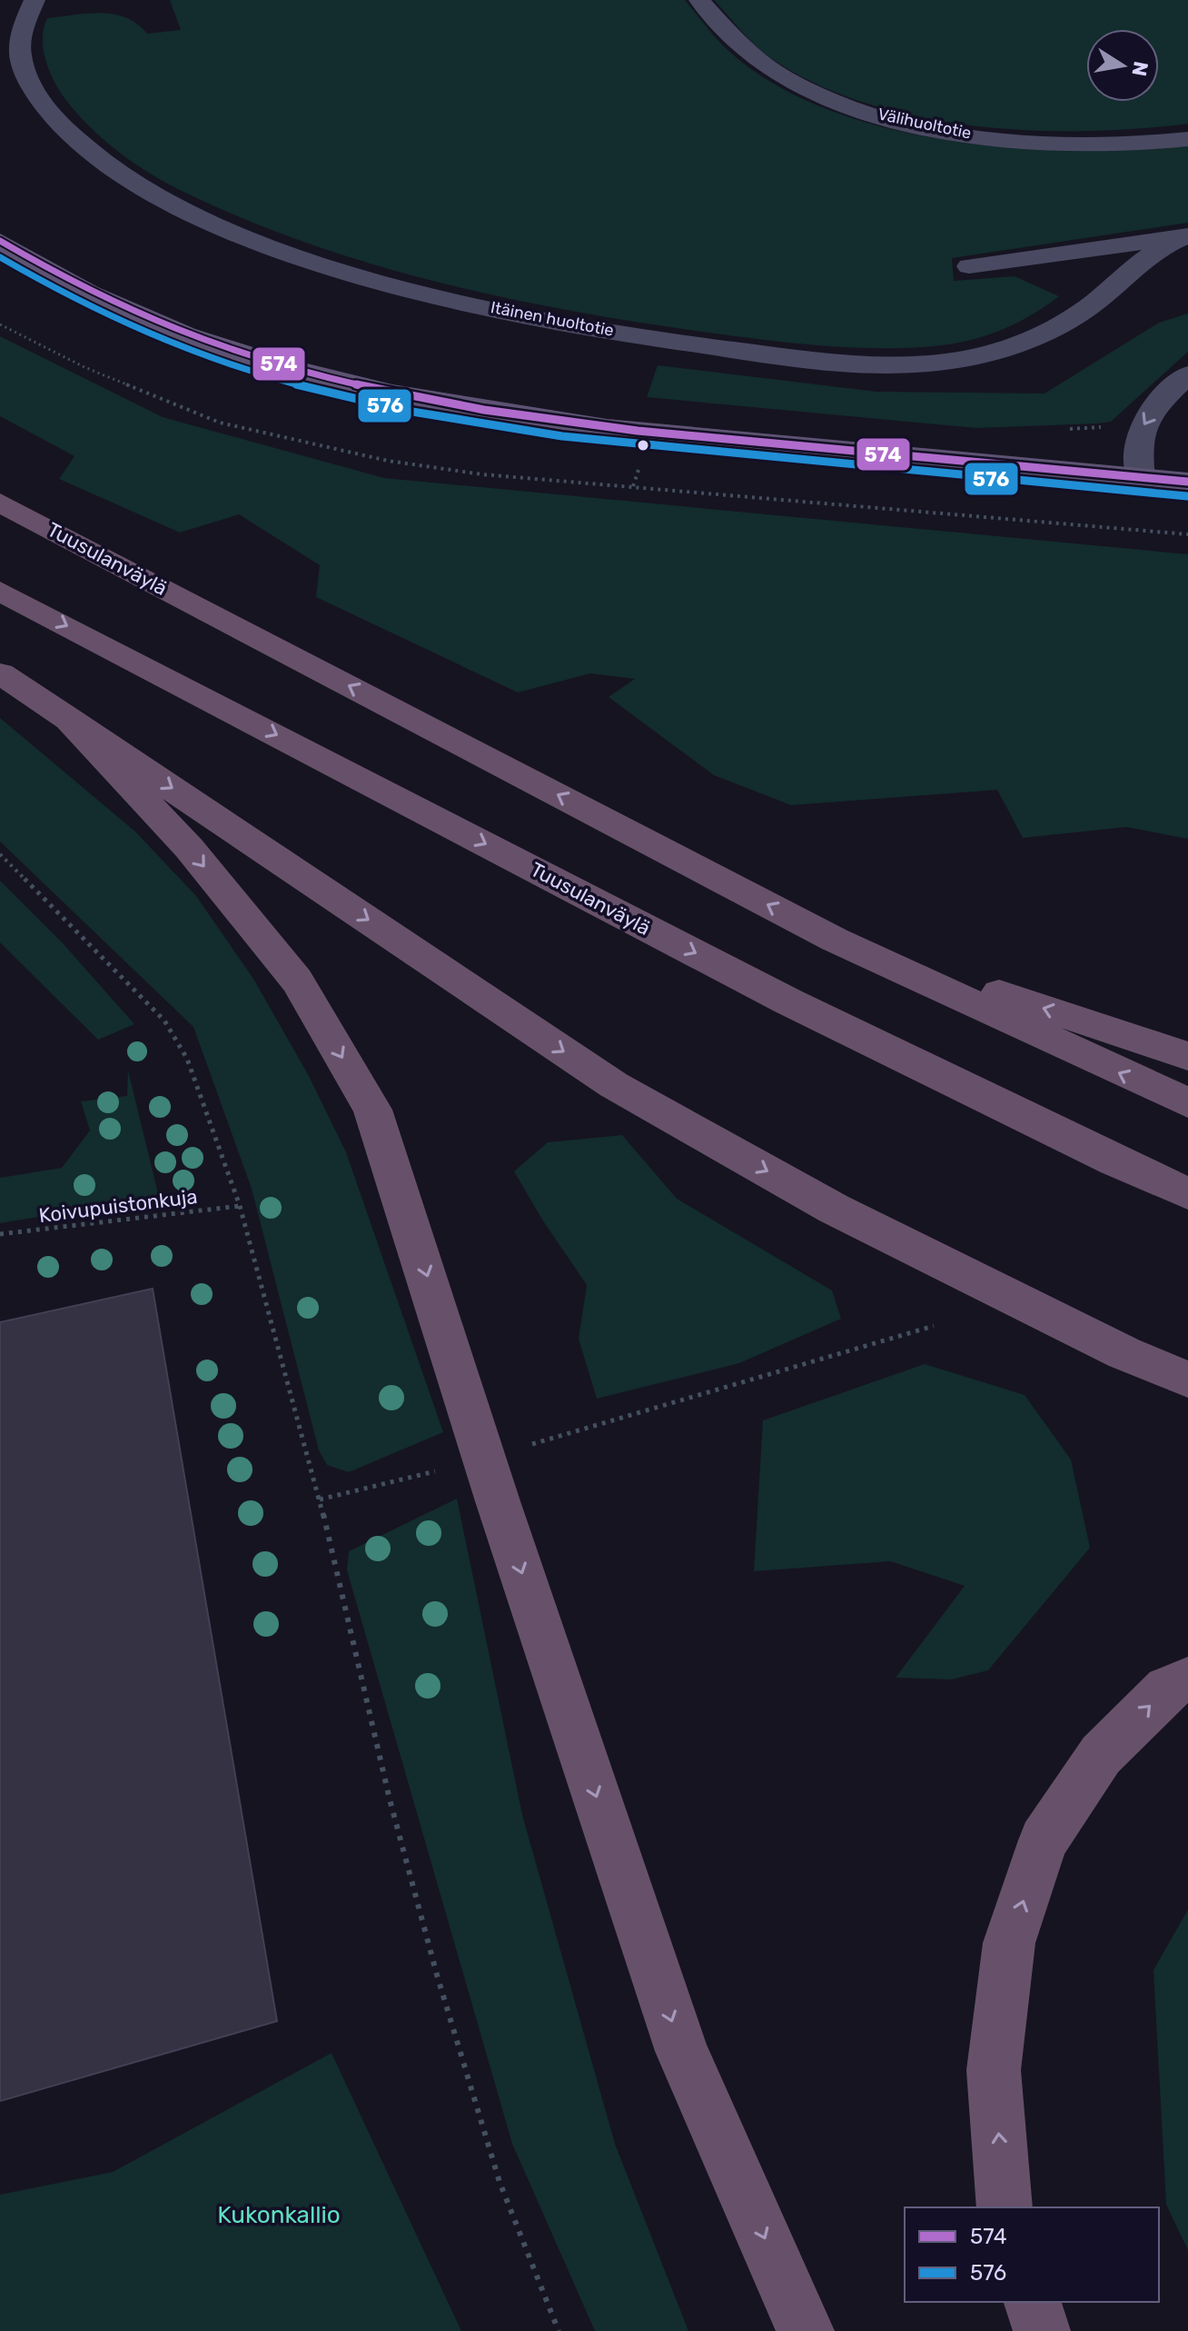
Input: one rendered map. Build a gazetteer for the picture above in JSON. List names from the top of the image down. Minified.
{"streets":{"highway":["Tuusulanväylä"],"street":["Välihuoltotie","Itäinen huoltotie"],"path":["Koivupuistonkuja"]},"parks":["Kukonkallio"],"lines":["transit line 574","transit line 576"],"legend":["574","576"],"north":"right"}
